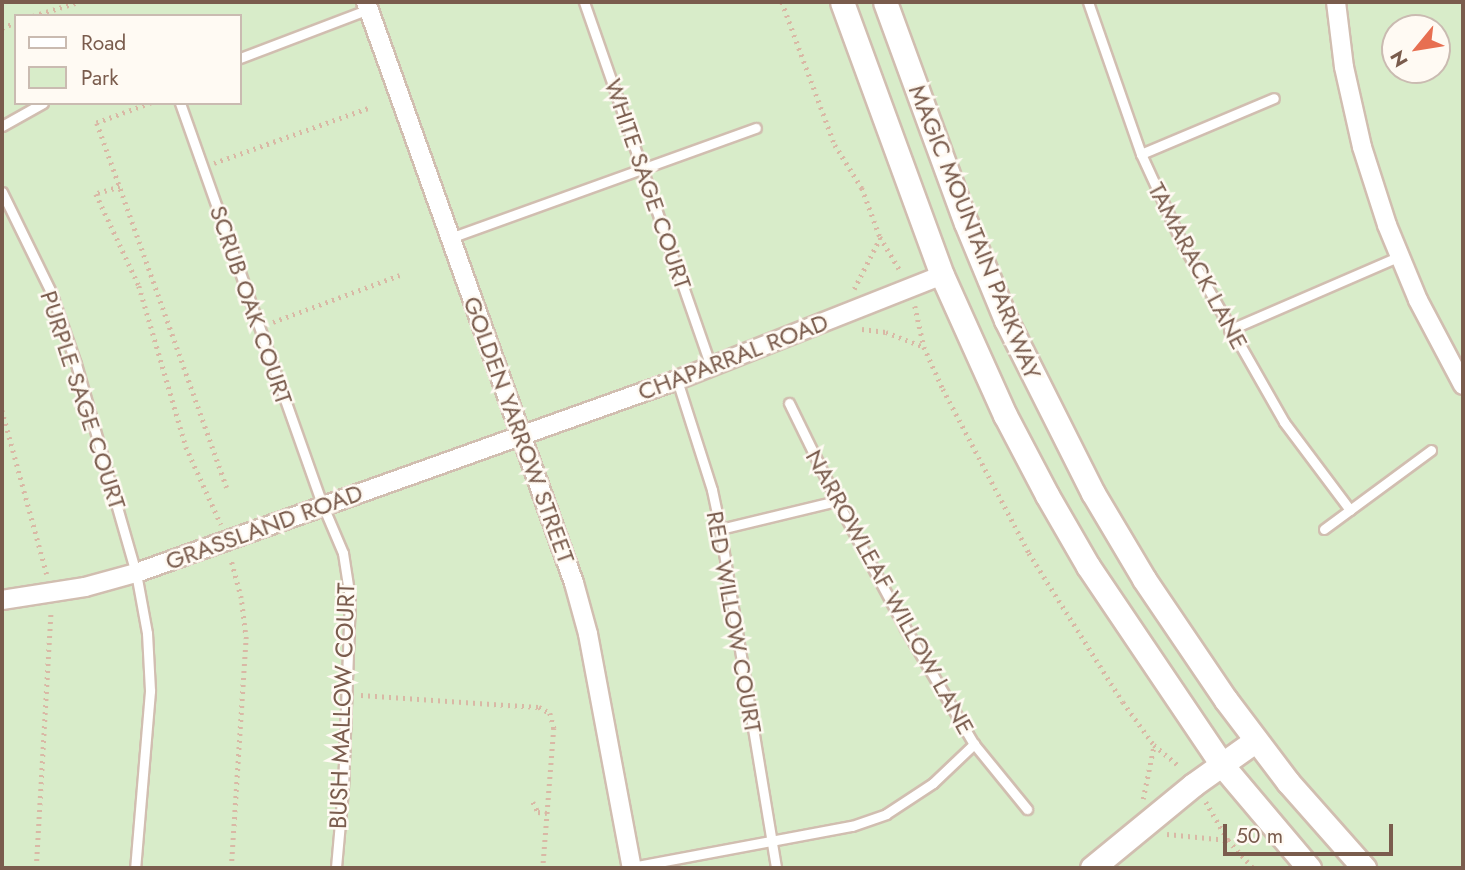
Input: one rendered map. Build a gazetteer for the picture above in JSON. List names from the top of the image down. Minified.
{"streets":{"street":["MAGIC MOUNTAIN PARKWAY","CHAPARRAL ROAD","GOLDEN YARROW STREET","GRASSLAND ROAD"],"lane":["WHITE SAGE COURT","TAMARACK LANE","SCRUB OAK COURT","PURPLE SAGE COURT","NARROWLEAF WILLOW LANE","RED WILLOW COURT","BUSH MALLOW COURT"]},"crossings":[["WHITE SAGE COURT","CHAPARRAL ROAD"],["MAGIC MOUNTAIN PARKWAY","CHAPARRAL ROAD"],["SCRUB OAK COURT","GRASSLAND ROAD"],["SCRUB OAK COURT","BUSH MALLOW COURT"],["CHAPARRAL ROAD","GOLDEN YARROW STREET"],["CHAPARRAL ROAD","GRASSLAND ROAD"],["CHAPARRAL ROAD","RED WILLOW COURT"],["PURPLE SAGE COURT","GRASSLAND ROAD"],["GOLDEN YARROW STREET","GRASSLAND ROAD"],["GRASSLAND ROAD","BUSH MALLOW COURT"]],"legend":["Road","Park"],"scale_bar":"50 m","north":"bottom left"}
